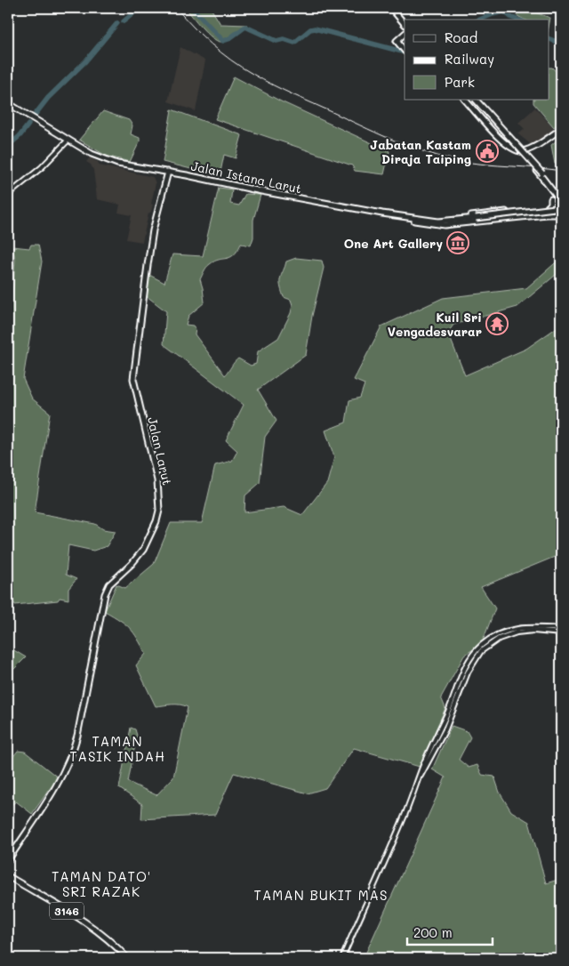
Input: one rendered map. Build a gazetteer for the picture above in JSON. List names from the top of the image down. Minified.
{"streets":{"main road":["Jalan Istana Larut","Jalan Larut","3146"]},"crossings":[["Jalan Istana Larut","Jalan Larut"]],"districts":["TAMAN TASIK INDAH","TAMAN DATO' SRI RAZAK","TAMAN BUKIT MAS"],"places":{"public building":["Jabatan Kastam Diraja Taiping"],"museum":["One Art Gallery"],"temple":["Kuil Sri Vengadesvarar"]},"legend":["Road","Railway","Park"],"scale_bar":"200 m"}
